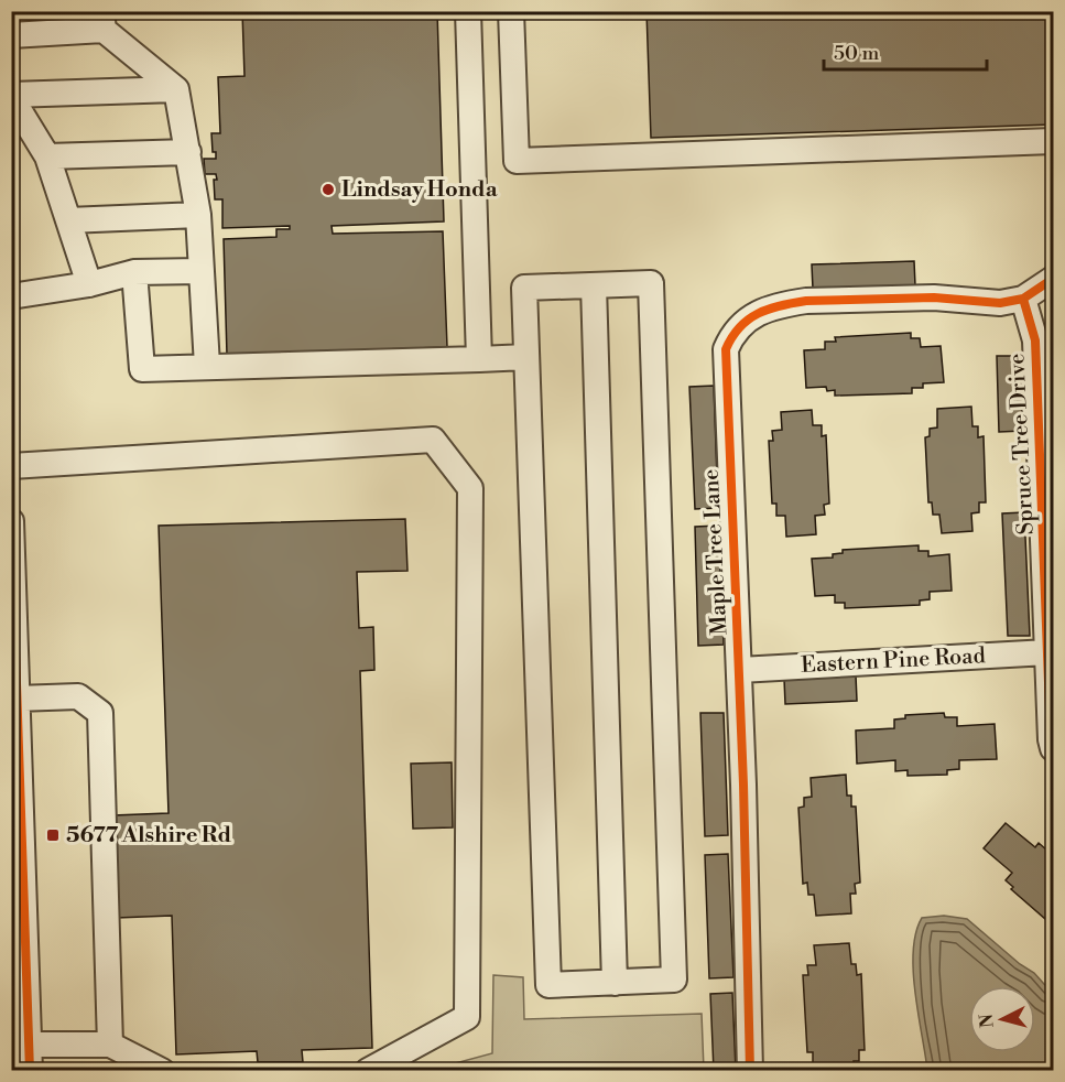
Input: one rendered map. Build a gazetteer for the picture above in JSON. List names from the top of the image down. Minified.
{"streets":{"street":["Spruce Tree Drive","Maple Tree Lane","Eastern Pine Road"]},"crossings":[["Spruce Tree Drive","Maple Tree Lane"],["Spruce Tree Drive","Eastern Pine Road"],["Maple Tree Lane","Eastern Pine Road"]],"places":{"other":["Lindsay Honda"],"transit":["5677 Alshire Rd"]},"scale_bar":"50 m","north":"left"}
